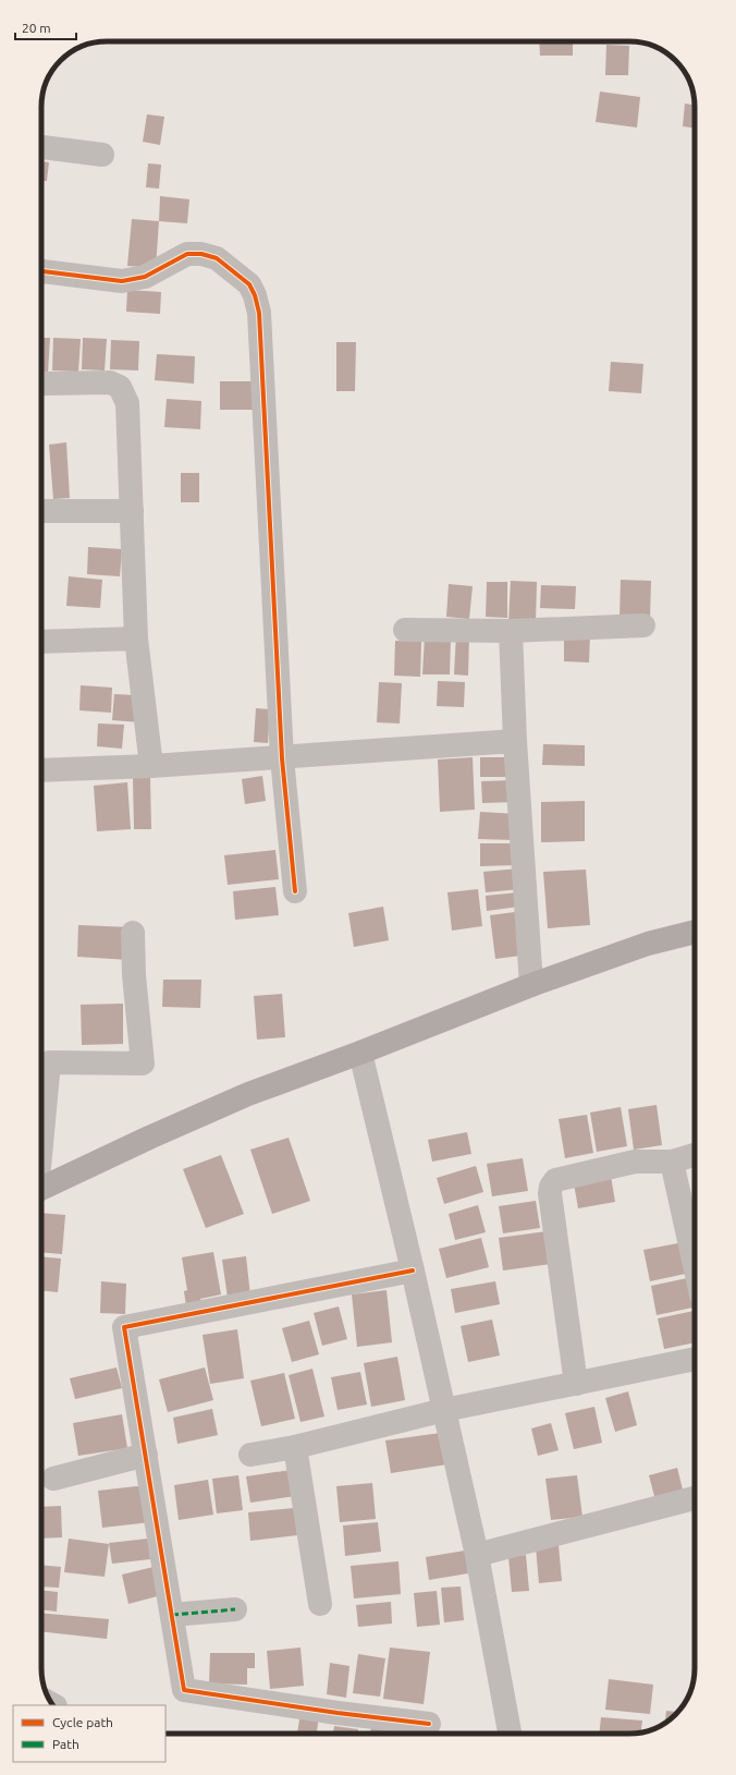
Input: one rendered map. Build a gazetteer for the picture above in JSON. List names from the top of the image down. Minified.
{"legend":["Cycle path","Path"],"scale_bar":"20 m"}
